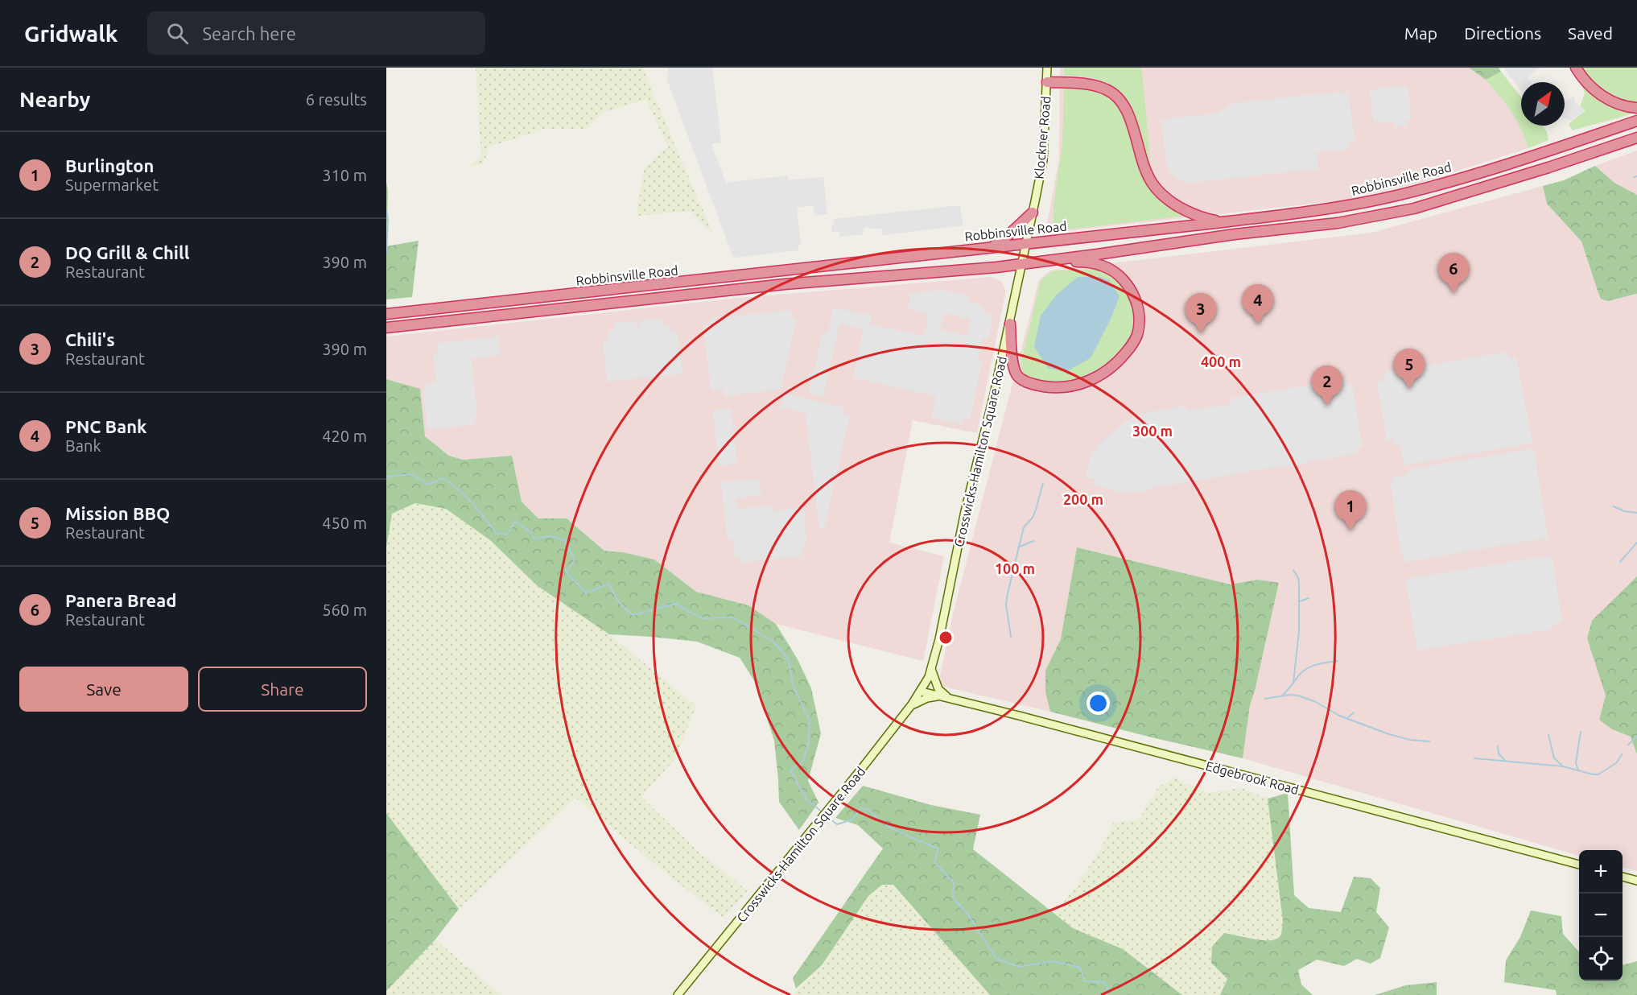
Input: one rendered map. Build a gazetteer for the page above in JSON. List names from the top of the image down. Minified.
{"streets":{"highway":["Robbinsville Road"],"main road":["Klockner Road","Crosswicks-Hamilton Square Road","Edgebrook Road"]},"crossings":[["Klockner Road","Robbinsville Road"],["Klockner Road","Crosswicks-Hamilton Square Road"],["Robbinsville Road","Crosswicks-Hamilton Square Road"],["Crosswicks-Hamilton Square Road","Edgebrook Road"]],"north":"top right","page":{"header":"Gridwalk","search":"Search here","nav":["Map","Directions","Saved"],"heading":["Nearby","6 results"],"list":[{"mark":"1","name":"Burlington","note":"Supermarket","value":"310 m"},{"mark":"2","name":"DQ Grill & Chill","note":"Restaurant","value":"390 m"},{"mark":"3","name":"Chili's","note":"Restaurant","value":"390 m"},{"mark":"4","name":"PNC Bank","note":"Bank","value":"420 m"},{"mark":"5","name":"Mission BBQ","note":"Restaurant","value":"450 m"},{"mark":"6","name":"Panera Bread","note":"Restaurant","value":"560 m"}],"pins":["6","4","3","5","2","1"],"buttons":["Save","Share"],"map_buttons":["+","−"]},"rings":["400 m","300 m","200 m","100 m"]}
